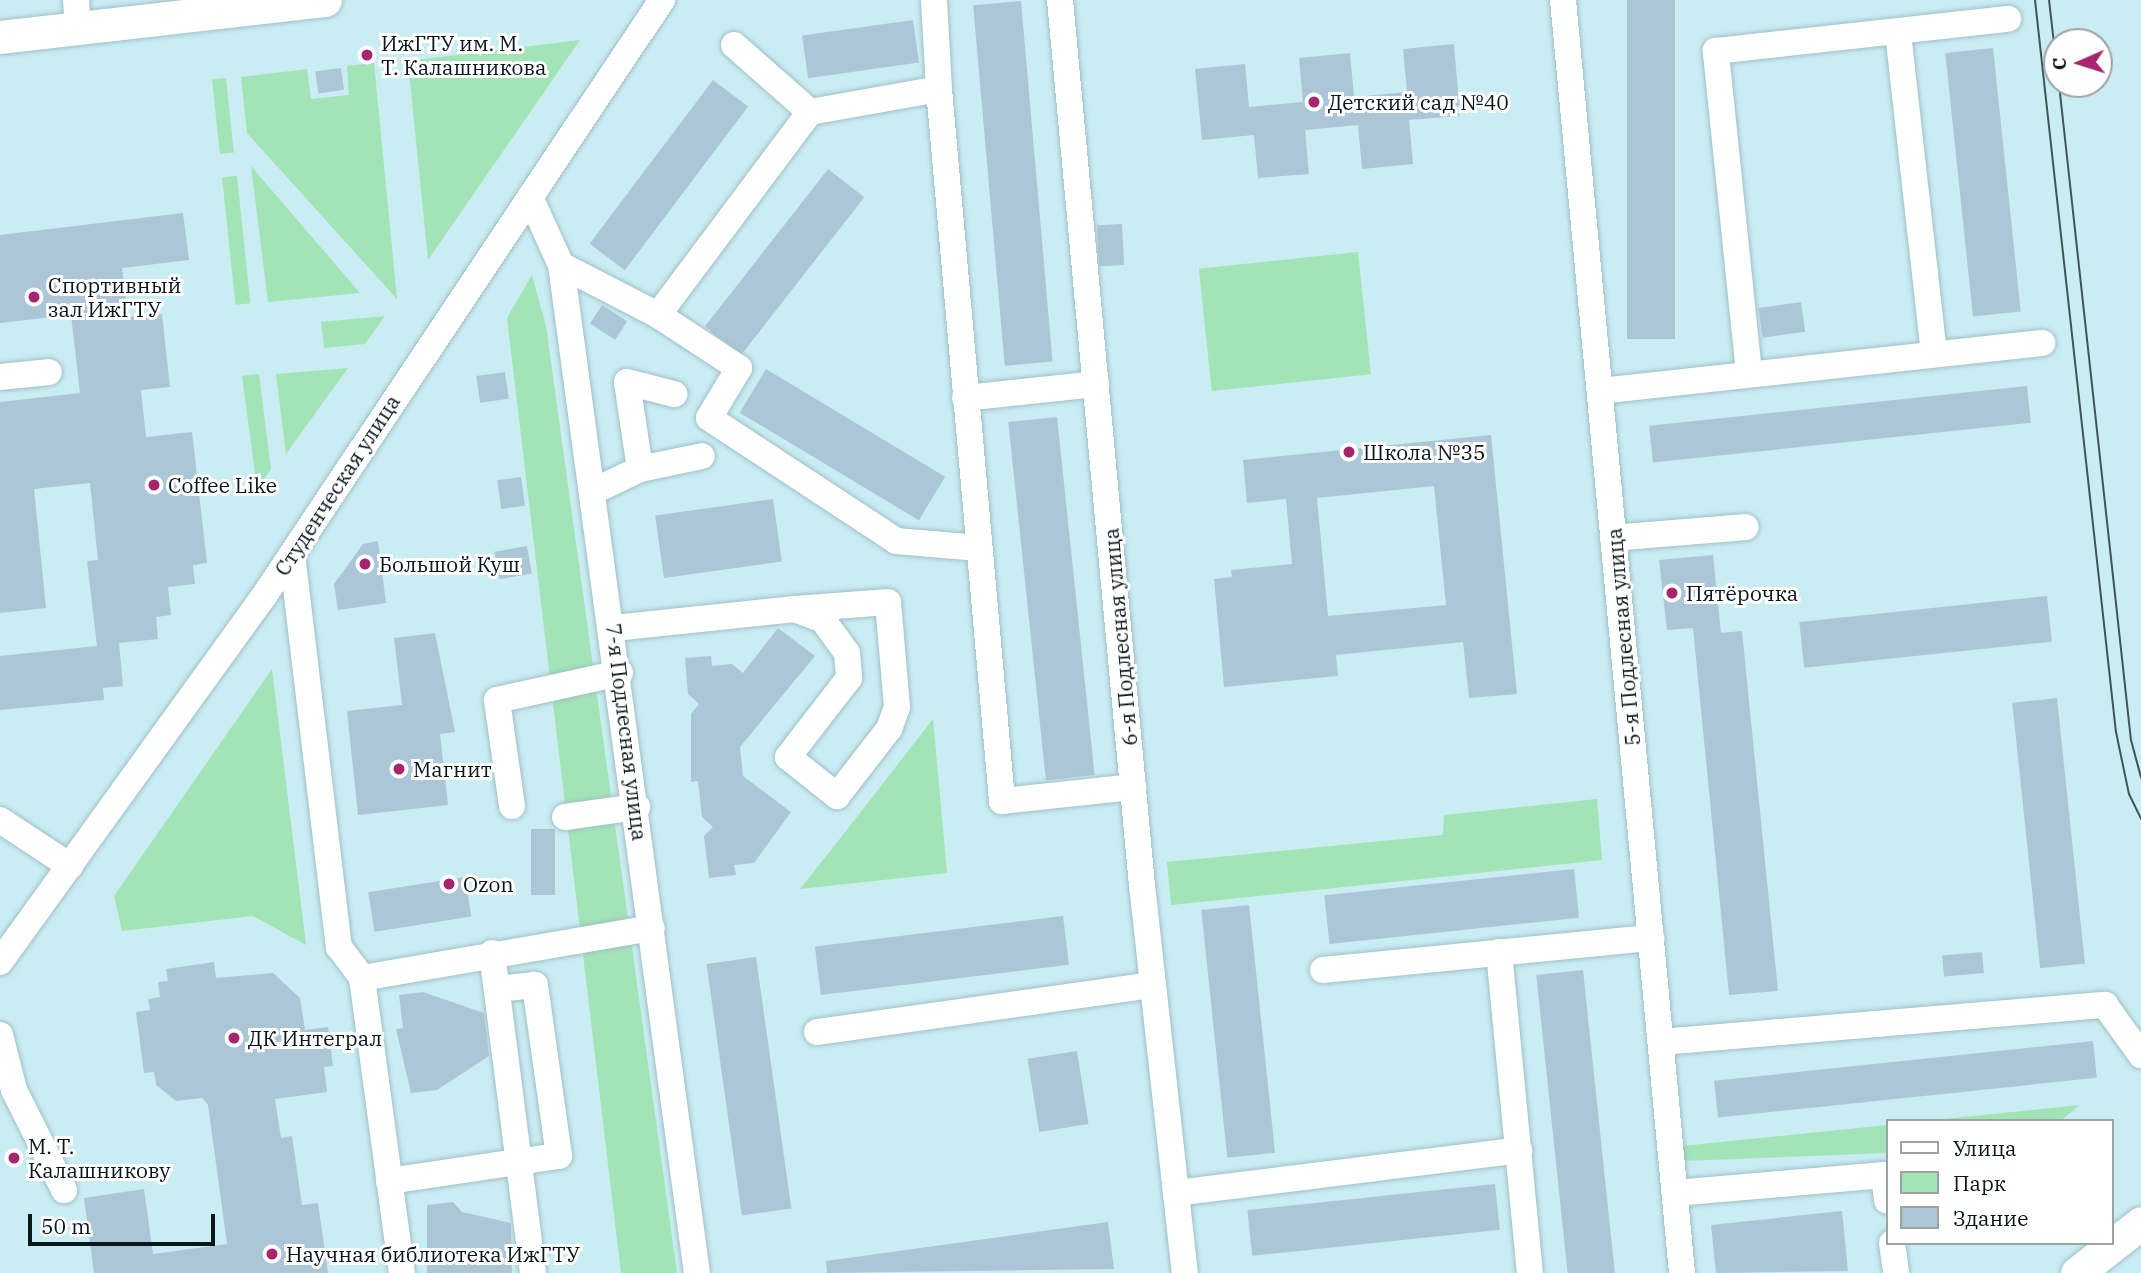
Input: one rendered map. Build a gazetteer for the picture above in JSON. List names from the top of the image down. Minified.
{"streets":{"street":["Студенческая улица","6-я Подлесная улица","5-я Подлесная улица","7-я Подлесная улица"]},"crossings":[["Студенческая улица","7-я Подлесная улица"]],"places":["ИжГТУ им. М. Т. Калашникова","Детский сад №40","Спортивный зал ИжГТУ","Школа №35","Coffee Like","Большой Куш","Пятёрочка","Магнит","Ozon","ДК Интеграл","М. Т. Калашникову","Научная библиотека ИжГТУ"],"legend":["Улица","Парк","Здание"],"scale_bar":"50 m","north":"left"}
